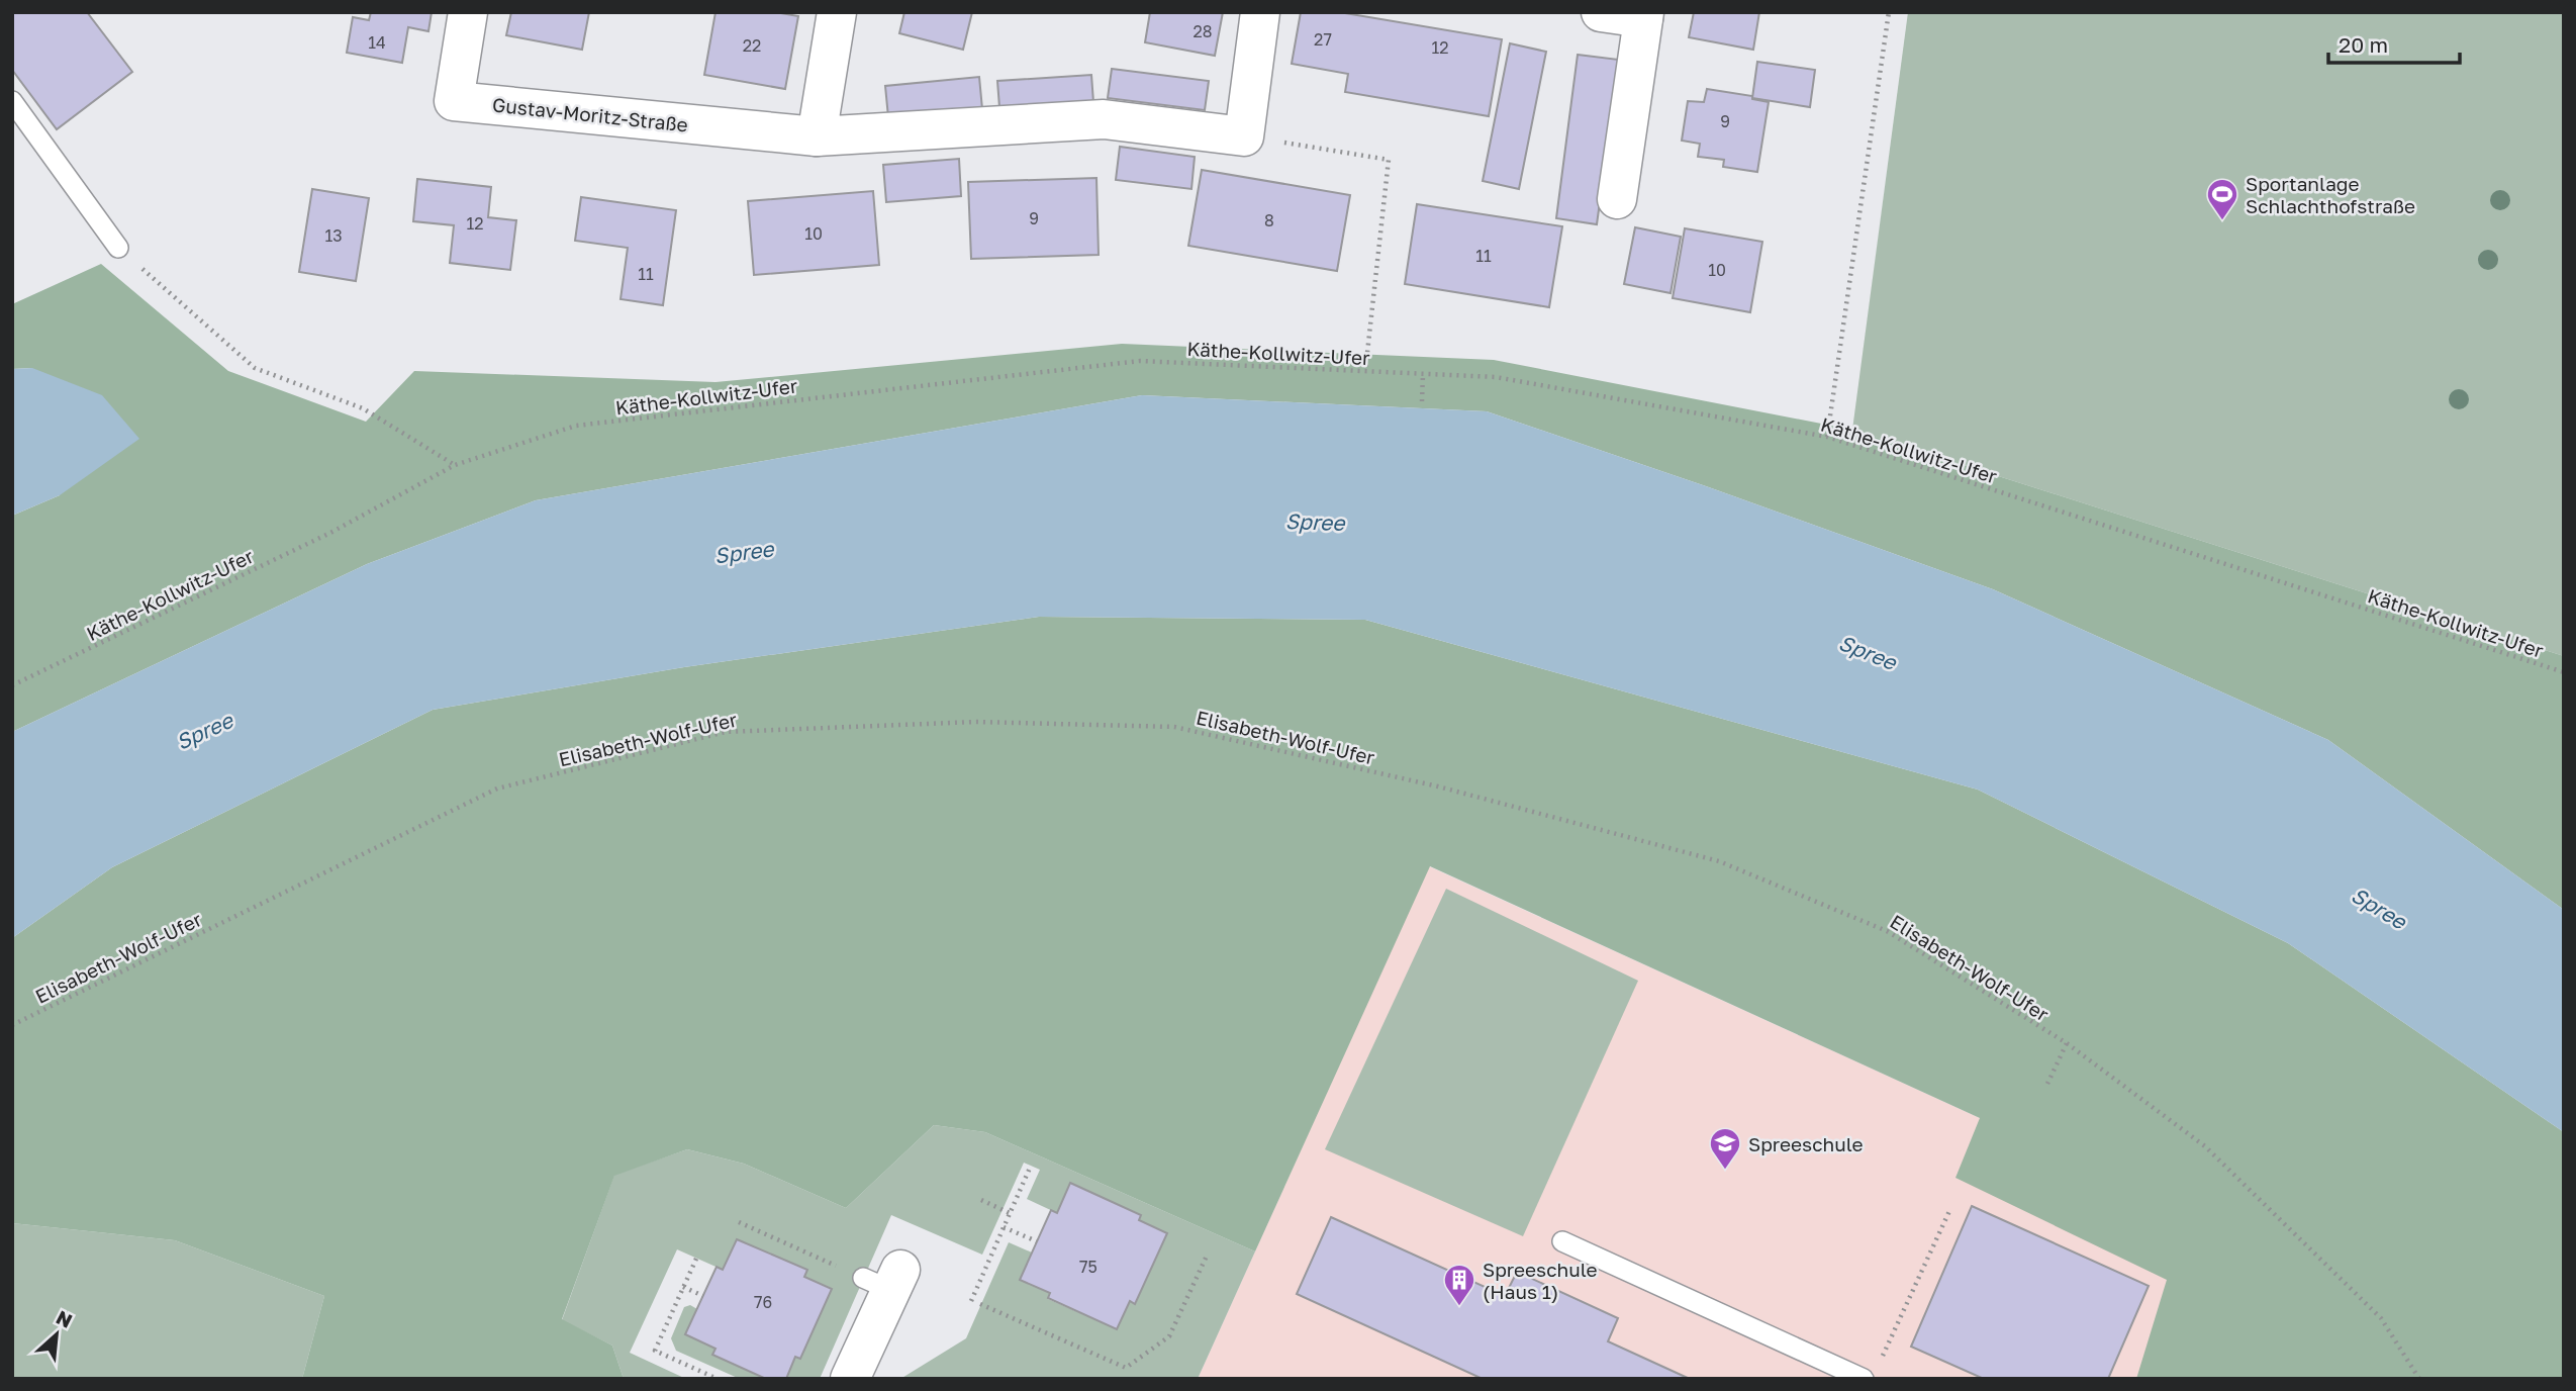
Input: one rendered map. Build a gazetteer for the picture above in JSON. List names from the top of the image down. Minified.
{"streets":{"street":["Gustav-Moritz-Straße"],"path":["Käthe-Kollwitz-Ufer","Elisabeth-Wolf-Ufer"]},"water":["Spree"],"places":{"sports":["Sportanlage Schlachthofstraße"],"school or university":["Spreeschule"],"building":["Spreeschule (Haus 1)"]},"house_numbers":["28","27","14","22","12","9","9","8","12","10","13","11","10","11","75","76"],"scale_bar":"20 m","north":"top right"}
